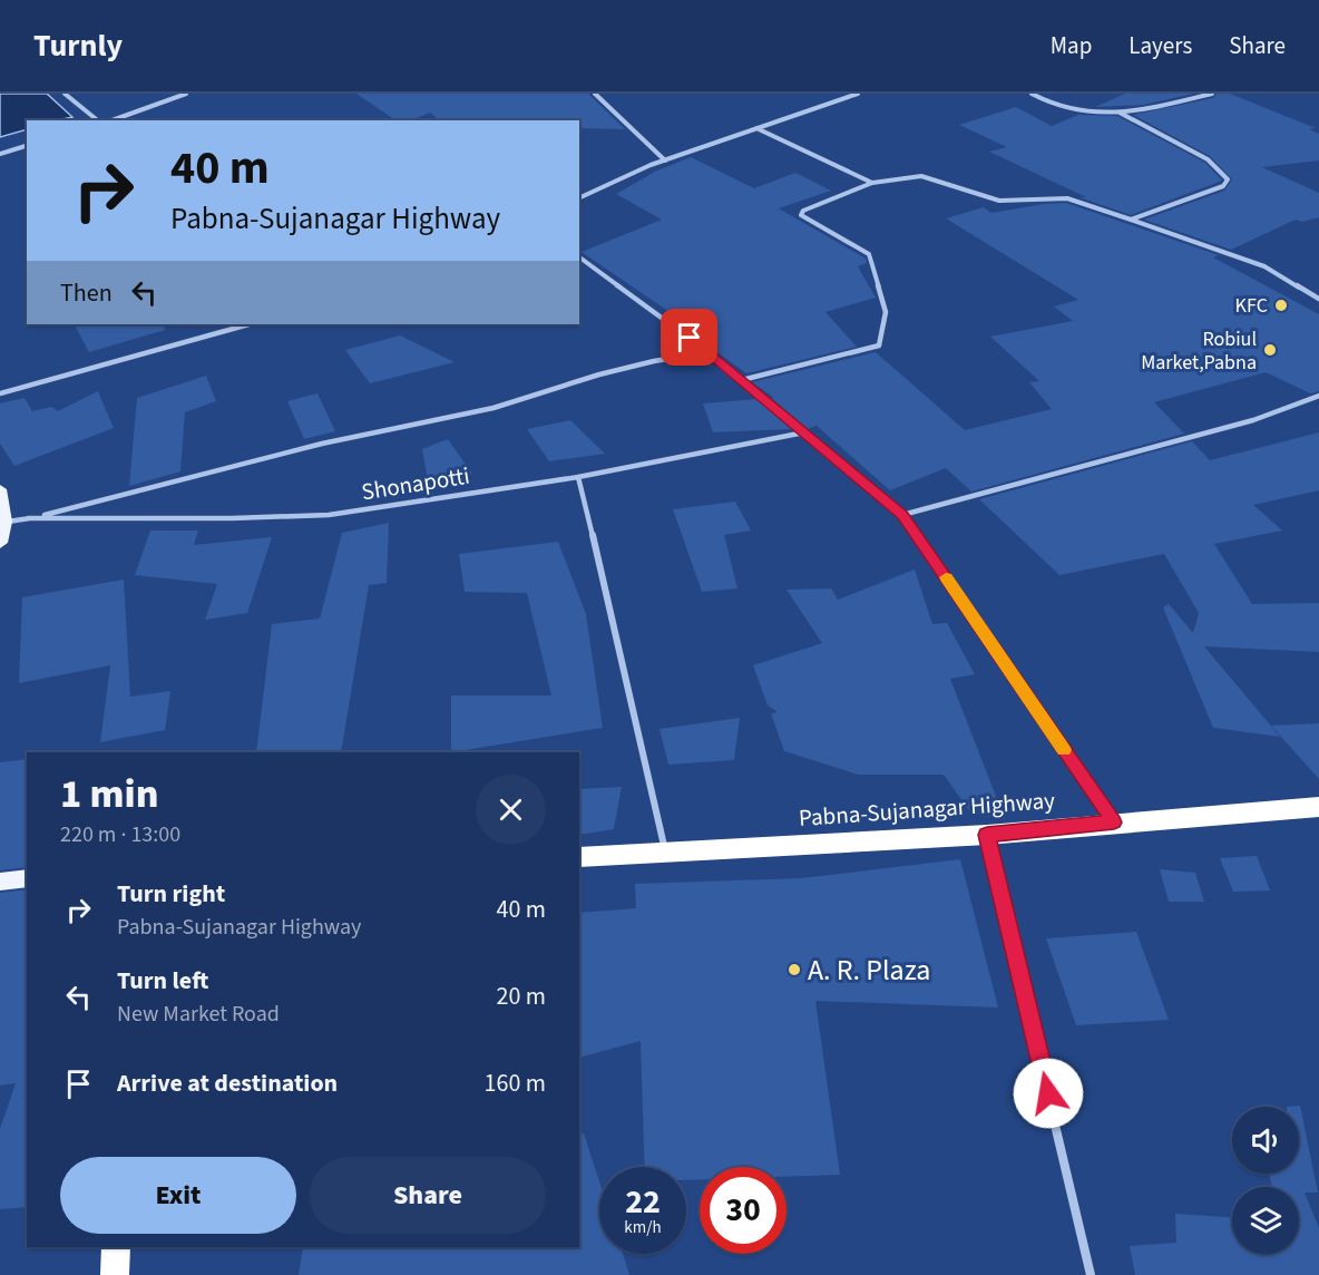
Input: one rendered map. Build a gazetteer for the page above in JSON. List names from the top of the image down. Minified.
{"streets":{"highway":["Pabna-Sujanagar Highway"],"street":["Shonapotti"]},"places":["KFC","Robiul Market,Pabna","A. R. Plaza"],"page":{"header":"Turnly","nav":["Map","Layers","Share"],"turn":["40 m","Pabna-Sujanagar Highway"],"then":"Then","heading":["1 min","220 m · 13:00"],"list":[{"name":"Turn right","note":"Pabna-Sujanagar Highway","value":"40 m"},{"name":"Turn left","note":"New Market Road","value":"20 m"},{"name":"Arrive at destination","value":"160 m"}],"buttons":["Exit","Share"],"speed":"22 km/h","limit":"30"}}
